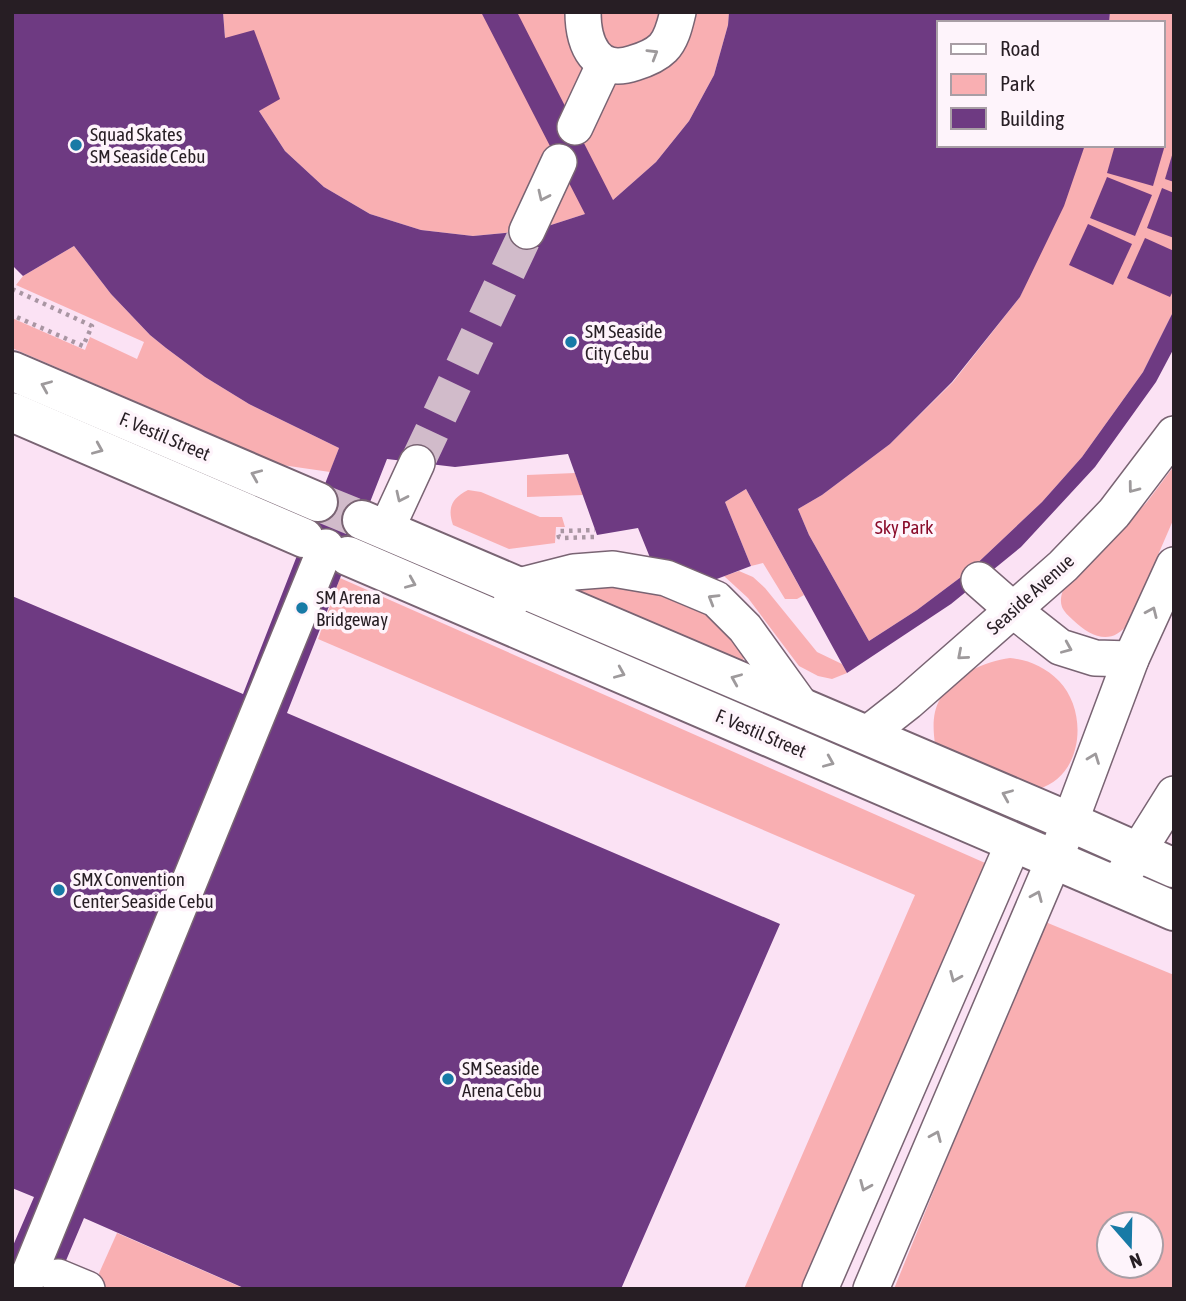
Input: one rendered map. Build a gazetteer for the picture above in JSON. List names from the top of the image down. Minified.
{"streets":{"main road":["F. Vestil Street"],"street":["Seaside Avenue"]},"crossings":[["F. Vestil Street","Seaside Avenue"]],"parks":["Sky Park"],"places":["Squad Skates SM Seaside Cebu","SM Seaside City Cebu","SM Arena Bridgeway","SMX Convention Center Seaside Cebu","SM Seaside Arena Cebu"],"legend":["Road","Park","Building"],"north":"bottom"}
